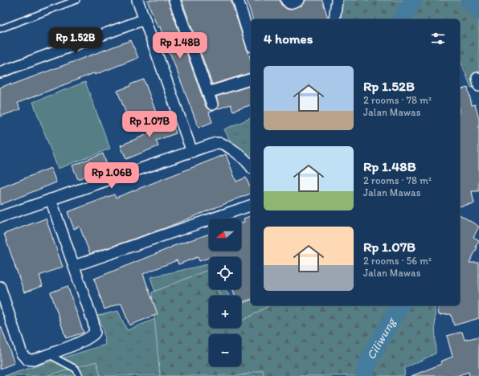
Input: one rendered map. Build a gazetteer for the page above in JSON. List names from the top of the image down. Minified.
{"water":["Ciliwung"],"north":"left","page":{"heading":"4 homes","price":["Rp 1.52B","Rp 1.48B","Rp 1.07B","Rp 1.06B"],"list":[{"name":"Rp 1.52B","note":"2 rooms · 78 m² · Jalan Mawas"},{"name":"Rp 1.48B","note":"2 rooms · 78 m² · Jalan Mawas"},{"name":"Rp 1.07B","note":"2 rooms · 56 m² · Jalan Mawas"}],"map_buttons":["+","−"]}}
